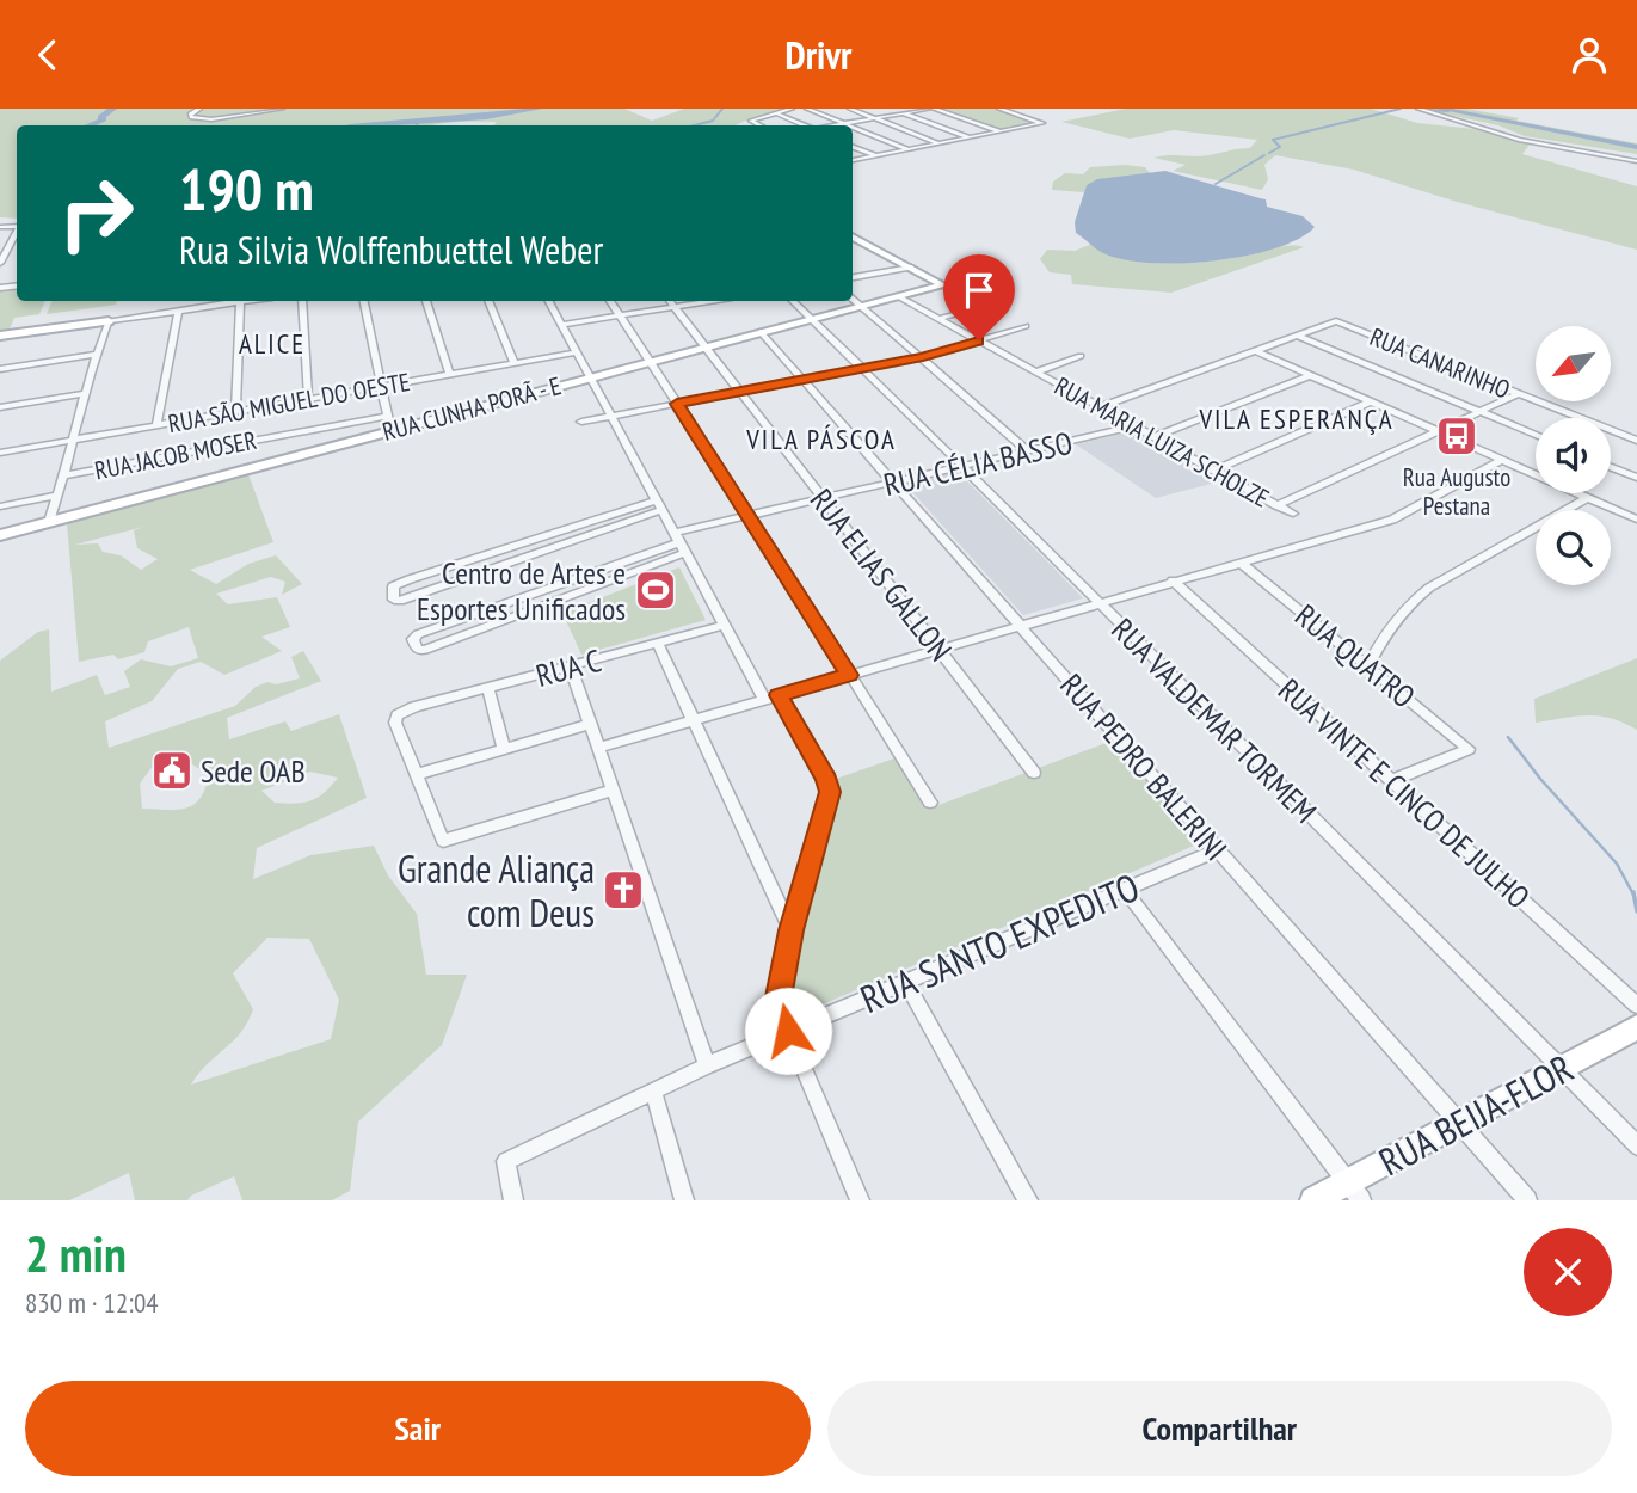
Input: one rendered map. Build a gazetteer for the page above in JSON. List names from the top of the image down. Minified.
{"streets":{"street":["RUA CANARINHO","RUA SÃO MIGUEL DO OESTE","RUA CUNHA PORÃ - E","RUA MARIA LUIZA SCHOLZE","RUA JACOB MOSER","RUA CÉLIA BASSO","RUA ELIAS GALLON","RUA QUATRO","RUA C","RUA VALDEMAR TORMEM","RUA PEDRO BALERINI","RUA VINTE E CINCO DE JULHO","RUA SANTO EXPEDITO","RUA BEIJA-FLOR"]},"crossings":[["RUA CUNHA PORÃ - E","RUA MARIA LUIZA SCHOLZE"],["RUA CUNHA PORÃ - E","RUA ELIAS GALLON"],["RUA CUNHA PORÃ - E","RUA VALDEMAR TORMEM"],["RUA CUNHA PORÃ - E","RUA PEDRO BALERINI"],["RUA MARIA LUIZA SCHOLZE","RUA CÉLIA BASSO"],["RUA CÉLIA BASSO","RUA ELIAS GALLON"],["RUA CÉLIA BASSO","RUA VALDEMAR TORMEM"],["RUA CÉLIA BASSO","RUA PEDRO BALERINI"],["RUA QUATRO","RUA VINTE E CINCO DE JULHO"],["RUA VALDEMAR TORMEM","RUA BEIJA-FLOR"],["RUA PEDRO BALERINI","RUA SANTO EXPEDITO"],["RUA PEDRO BALERINI","RUA BEIJA-FLOR"]],"districts":["ALICE","VILA ESPERANÇA","VILA PÁSCOA"],"places":{"bus stop":["Rua Augusto Pestana"],"sports":["Centro de Artes e Esportes Unificados"],"public building":["Sede OAB"],"church":["Grande Aliança com Deus"]},"north":"bottom left","page":{"header":"Drivr","turn":["190 m","Rua Silvia Wolffenbuettel Weber"],"heading":["2 min","830 m · 12:04"],"buttons":["Sair","Compartilhar"]}}
